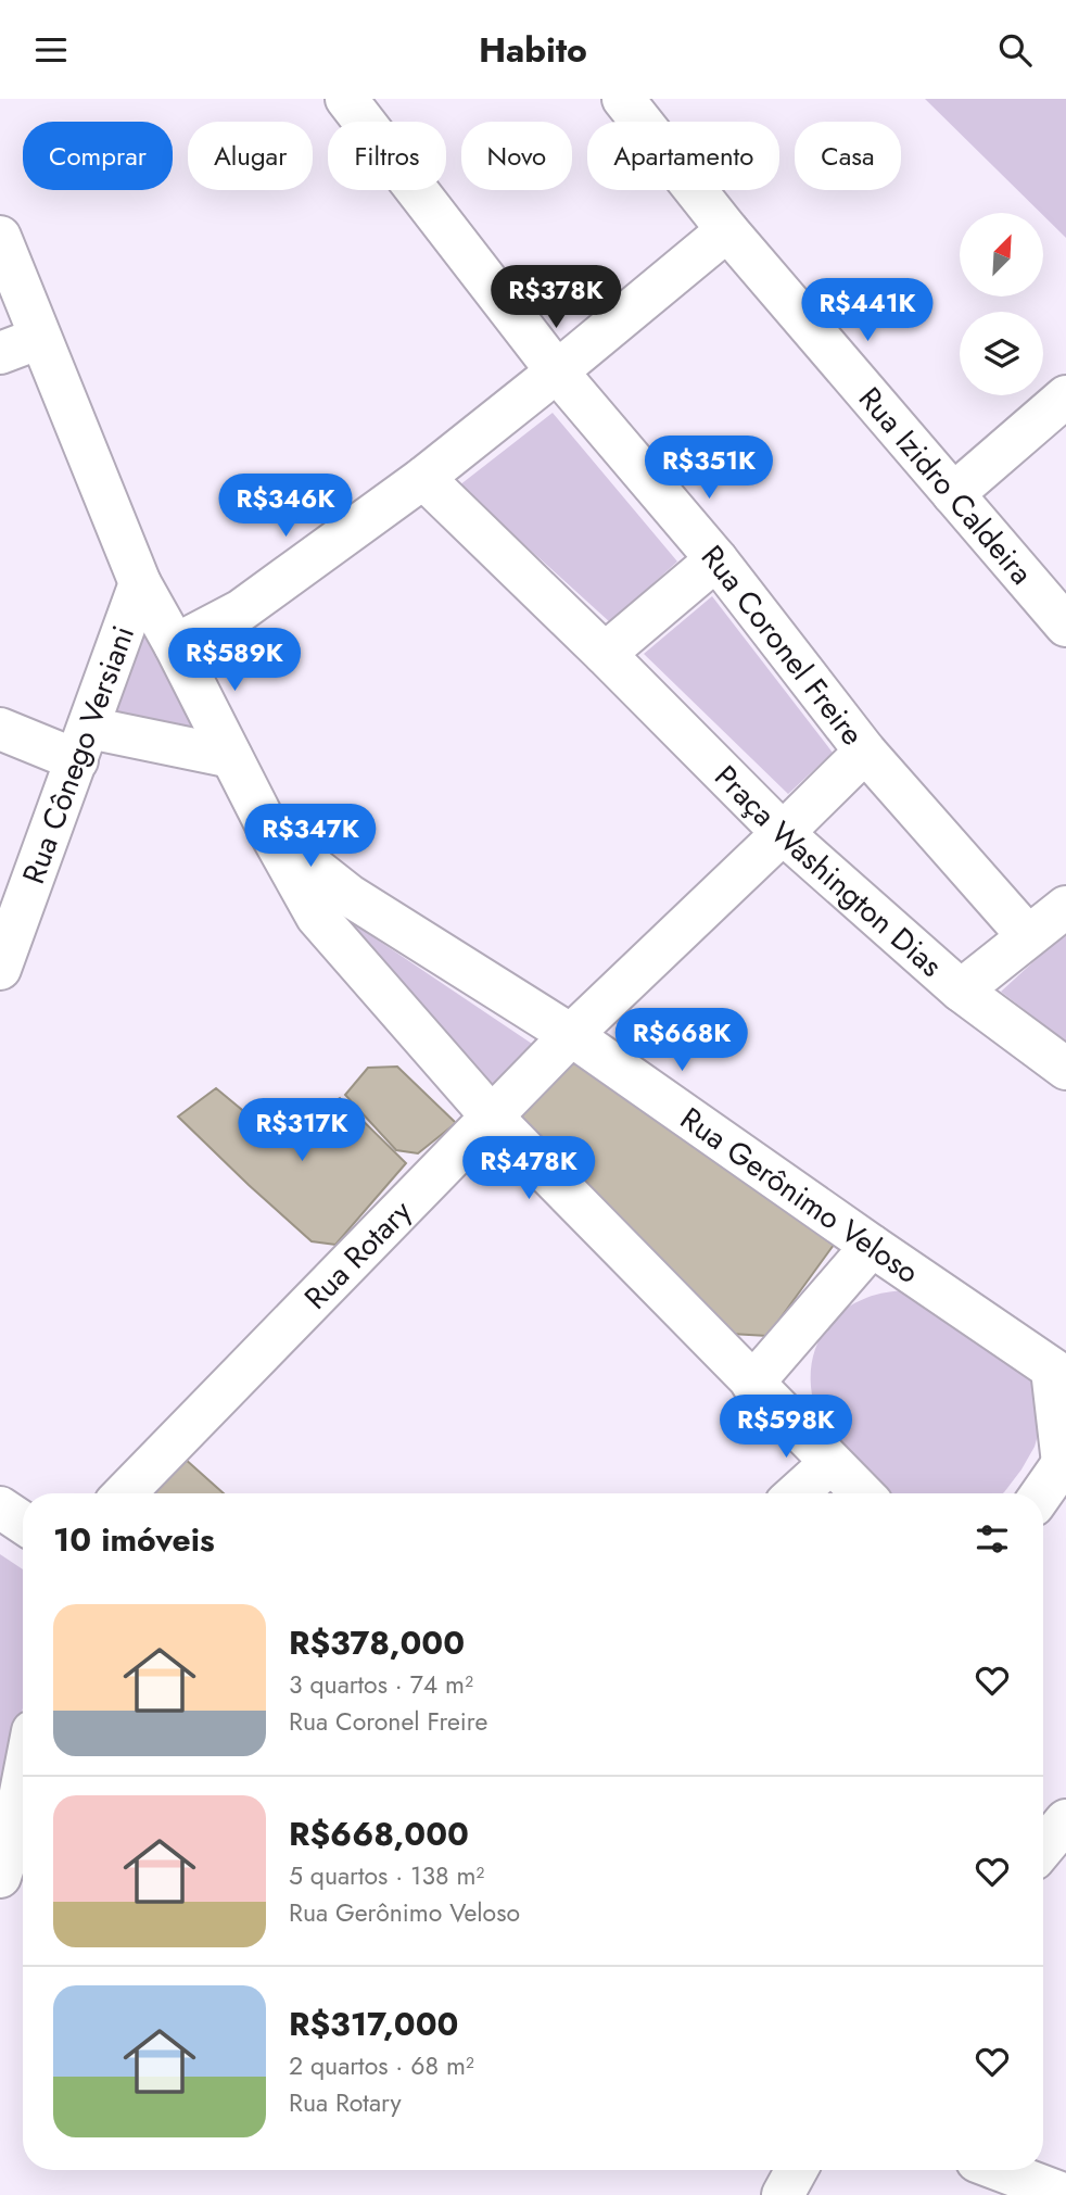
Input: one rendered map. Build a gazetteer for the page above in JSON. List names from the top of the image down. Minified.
{"streets":{"street":["Rua Izidro Caldeira","Rua Coronel Freire","Rua Cônego Versiani","Praça Washington Dias","Rua Gerônimo Veloso","Rua Rotary"]},"crossings":[["Rua Coronel Freire","Rua Rotary"],["Praça Washington Dias","Rua Rotary"],["Rua Gerônimo Veloso","Rua Rotary"]],"north":"top right","page":{"header":"Habito","chip":["Comprar","Alugar","Filtros","Novo","Apartamento","Casa"],"price":["R$378K","R$441K","R$351K","R$346K","R$589K","R$347K","R$668K","R$317K","R$478K","R$598K"],"heading":"10 imóveis","list":[{"name":"R$378,000","note":"3 quartos · 74 m² · Rua Coronel Freire"},{"name":"R$668,000","note":"5 quartos · 138 m² · Rua Gerônimo Veloso"},{"name":"R$317,000","note":"2 quartos · 68 m² · Rua Rotary"}]}}
